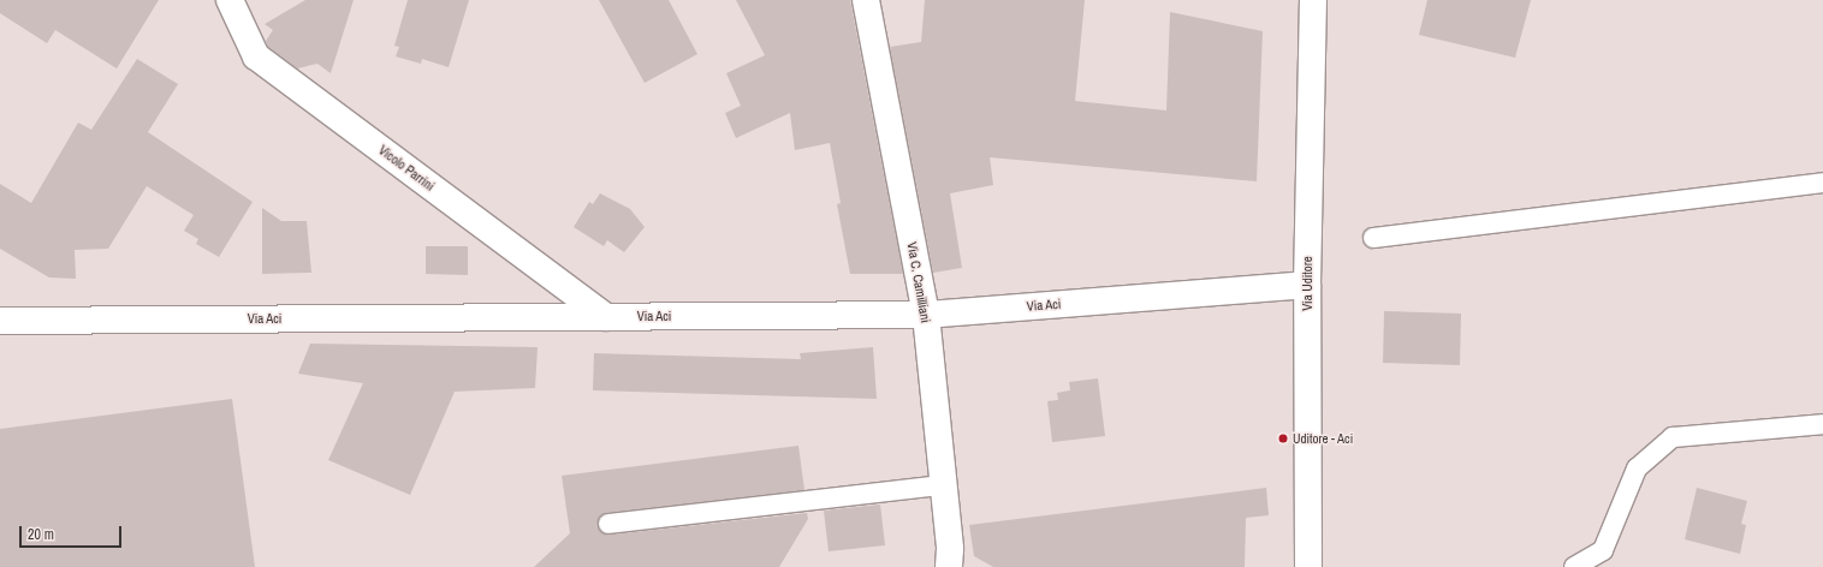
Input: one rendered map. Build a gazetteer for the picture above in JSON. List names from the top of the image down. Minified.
{"streets":{"street":["Vicolo Parrini","Via C. Camilliani","Via Uditore","Via Aci"]},"crossings":[["Vicolo Parrini","Via Aci"],["Via C. Camilliani","Via Aci"],["Via Uditore","Via Aci"]],"places":["Uditore - Aci"],"scale_bar":"20 m"}
